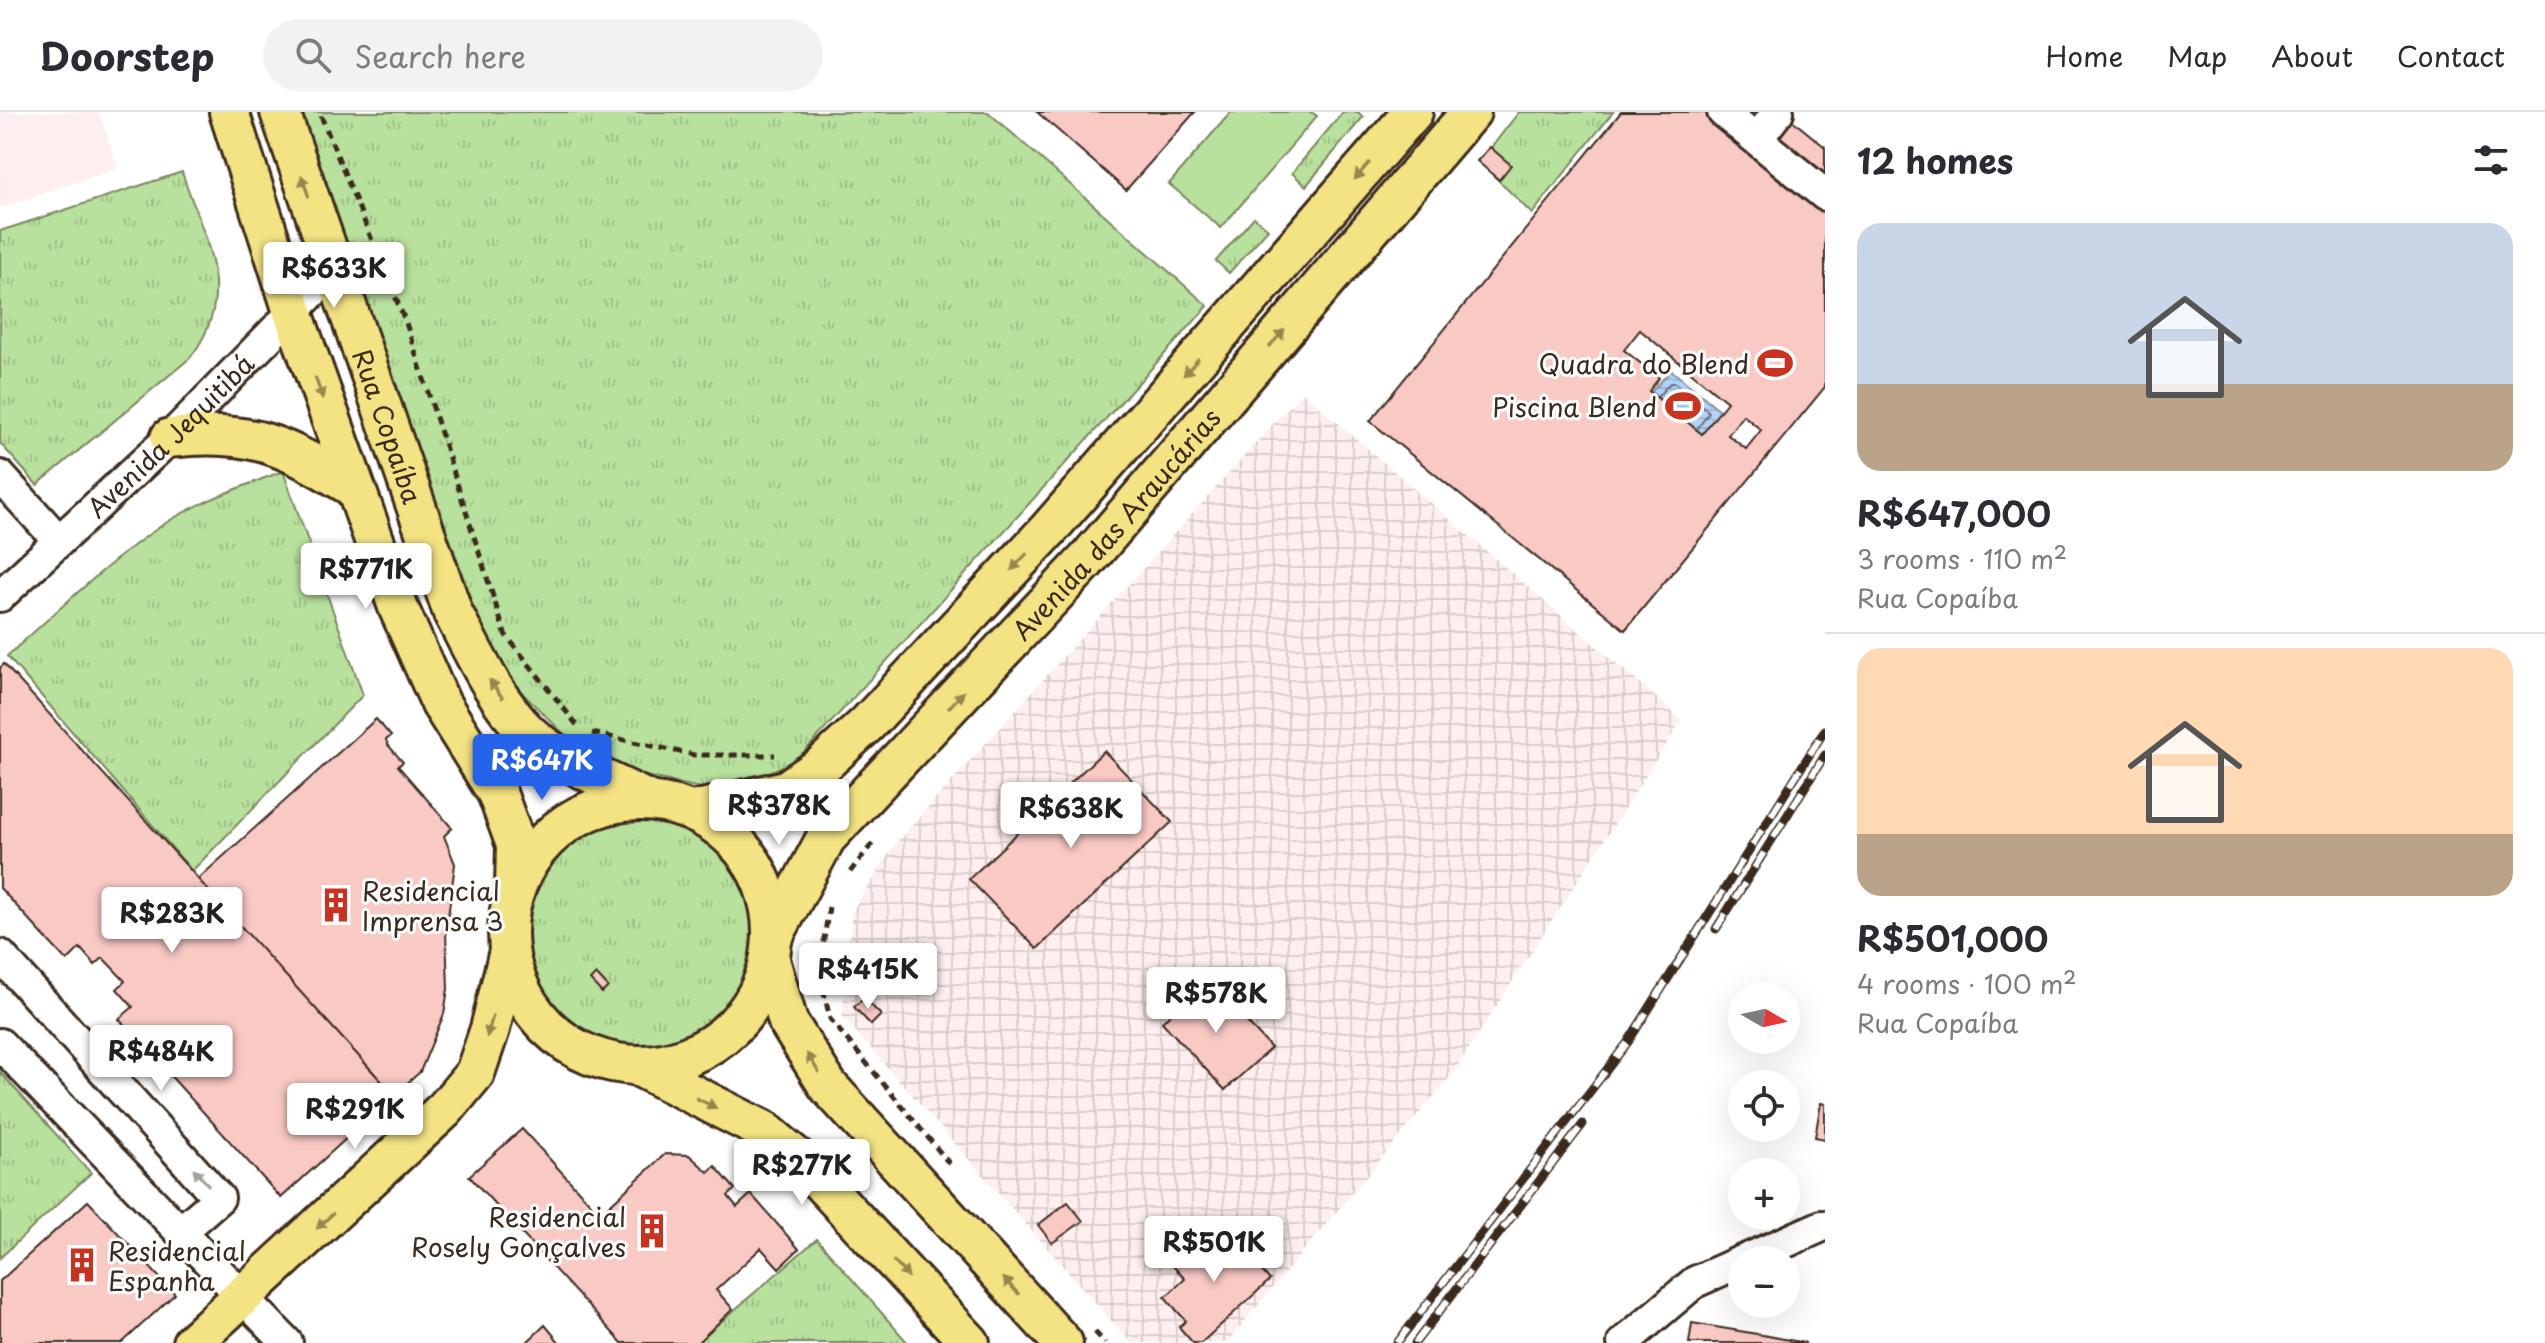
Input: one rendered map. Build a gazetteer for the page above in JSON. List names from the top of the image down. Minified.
{"streets":{"main road":["Rua Copaíba","Avenida das Araucárias"],"street":["Avenida Jequitibá"]},"crossings":[["Rua Copaíba","Avenida Jequitibá"],["Rua Copaíba","Avenida das Araucárias"]],"places":{"sports":["Quadra do Blend","Piscina Blend"],"building":["Residencial Imprensa 3","Residencial Rosely Gonçalves","Residencial Espanha"]},"north":"right","page":{"header":"Doorstep","search":"Search here","nav":["Home","Map","About","Contact"],"heading":"12 homes","list":[{"name":"R$647,000","note":"3 rooms · 110 m² · Rua Copaíba"},{"name":"R$501,000","note":"4 rooms · 100 m² · Rua Copaíba"}],"price":["R$633K","R$771K","R$647K","R$378K","R$638K","R$283K","R$415K","R$578K","R$484K","R$291K","R$277K","R$501K"],"map_buttons":["+","−"]}}
